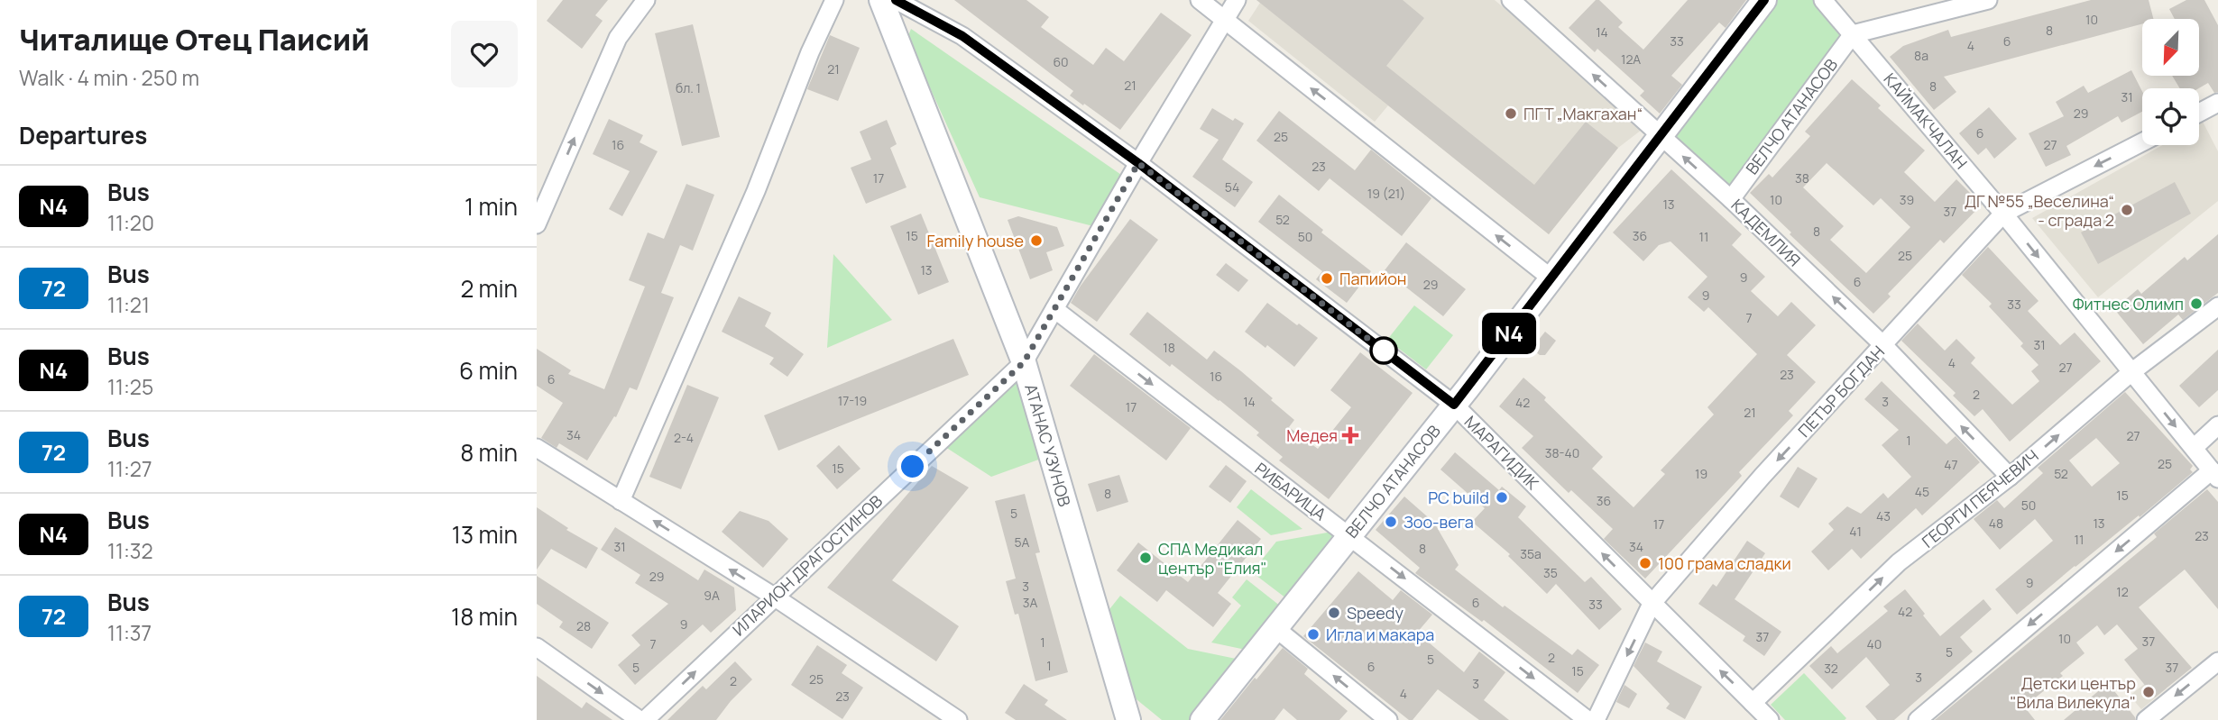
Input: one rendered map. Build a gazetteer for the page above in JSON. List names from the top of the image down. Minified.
{"streets":{"street":["ВЕЛЧО АТАНАСОВ","КАЙМАКЧАЛАН","КАДЕМЛИЯ","ПЕТЪР БОГДАН","АТАНАС УЗУНОВ","МАРАГИДИК","РИБАРИЦА","ГЕОРГИ ПЕЯЧЕВИЧ","ИЛАРИОН ДРАГОСТИНОВ"]},"crossings":[["ВЕЛЧО АТАНАСОВ","КАЙМАКЧАЛАН"],["ВЕЛЧО АТАНАСОВ","КАДЕМЛИЯ"],["ВЕЛЧО АТАНАСОВ","МАРАГИДИК"],["ВЕЛЧО АТАНАСОВ","РИБАРИЦА"],["КАЙМАКЧАЛАН","ПЕТЪР БОГДАН"],["КАЙМАКЧАЛАН","ГЕОРГИ ПЕЯЧЕВИЧ"],["КАДЕМЛИЯ","ПЕТЪР БОГДАН"],["КАДЕМЛИЯ","ГЕОРГИ ПЕЯЧЕВИЧ"],["ПЕТЪР БОГДАН","МАРАГИДИК"],["АТАНАС УЗУНОВ","ИЛАРИОН ДРАГОСТИНОВ"],["МАРАГИДИК","ГЕОРГИ ПЕЯЧЕВИЧ"],["МАРАГИДИК","ИЛАРИОН ДРАГОСТИНОВ"],["РИБАРИЦА","ИЛАРИОН ДРАГОСТИНОВ"]],"one_way":["КАЙМАКЧАЛАН","КАДЕМЛИЯ","ПЕТЪР БОГДАН","МАРАГИДИК","РИБАРИЦА"],"places":{"other":["ПГТ „Макгахан“","ДГ №55 „Веселина“ - сграда 2","Family house","Папийон","Фитнес Олимп","PC build","Зоо-вега","СПА Медикaл център \"Елия\"","100 грама сладки","Speedy","Игла и макара","Детски център \"Вила Вилекула\""],"health":["Медея"]},"lines":["bus line N4"],"house_numbers":["10","8","14","33","6","4","8a","12А","60","21","21","8","бл. 1","31","29","6","25","16","27","23","17","38","54","19 (21)","10","39","13","37","52","8","15","36","50","11","25","13","9","6","29","9","33","7","31","18","4","27","23","16","6","2","17-19","14","3","42","17","21","34","27","2-4","1","38-40","25","47","15","19","52","45","8","15","36","50","5","43","48","13","17","41","23","11","5А","31","34","8","35a","35","29","9","3","12","9А","3А","6","33","42","9","28","37","10","37","1","7","40","5","2","5","1","6","5","37","32","15","3","25","2","3","4","23"],"north":"bottom left","page":{"heading":[["Читалище Отец Паисий","Walk · 4 min · 250 m"],"Departures"],"on_map":"N4","list":[{"mark":"N4","name":"Bus","note":"11:20","value":"1 min"},{"mark":"72","name":"Bus","note":"11:21","value":"2 min"},{"mark":"N4","name":"Bus","note":"11:25","value":"6 min"},{"mark":"72","name":"Bus","note":"11:27","value":"8 min"},{"mark":"N4","name":"Bus","note":"11:32","value":"13 min"},{"mark":"72","name":"Bus","note":"11:37","value":"18 min"}]}}
